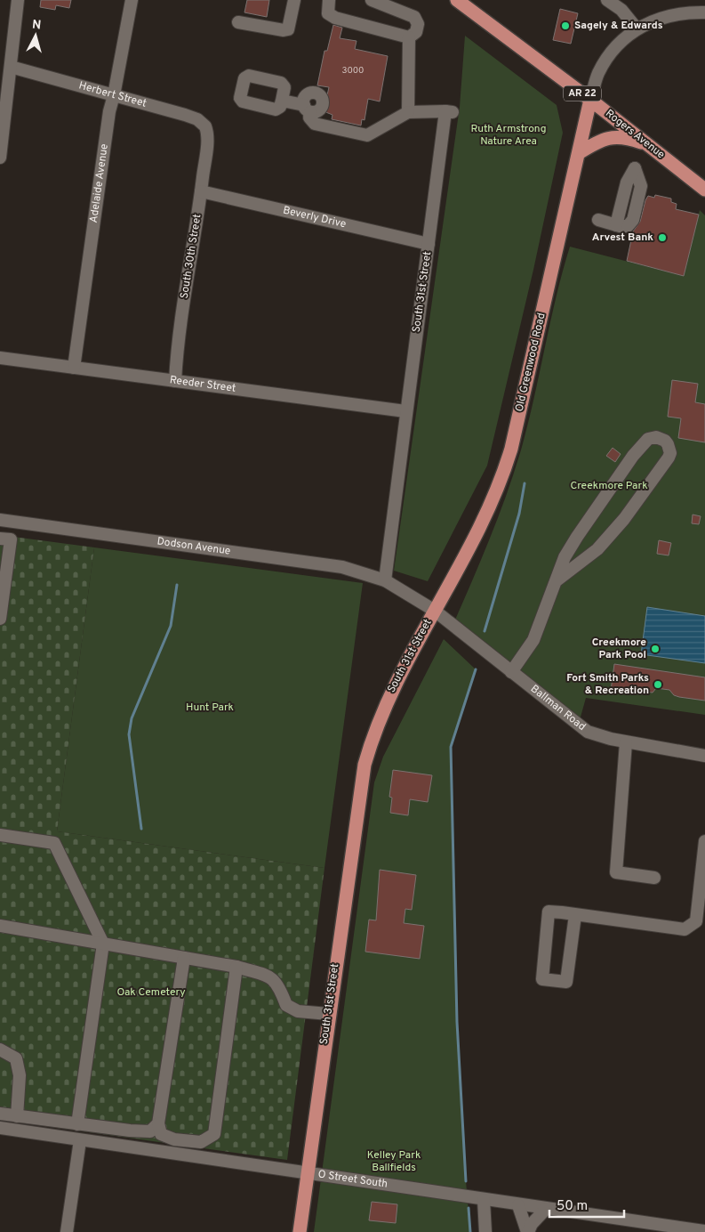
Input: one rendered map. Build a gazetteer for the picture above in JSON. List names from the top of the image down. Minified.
{"streets":{"main road":["AR 22","Rogers Avenue","South 31st Street","Old Greenwood Road"],"street":["Herbert Street","Adelaide Avenue","Beverly Drive","South 30th Street","Reeder Street","Dodson Avenue","Ballman Road","O Street South"]},"crossings":[["Herbert Street","Adelaide Avenue"],["Herbert Street","South 30th Street"],["Rogers Avenue","Old Greenwood Road"],["Adelaide Avenue","Reeder Street"],["Beverly Drive","South 30th Street"],["Beverly Drive","South 31st Street"],["South 30th Street","Reeder Street"],["South 31st Street","Old Greenwood Road"],["South 31st Street","Reeder Street"],["South 31st Street","Dodson Avenue"],["South 31st Street","Ballman Road"],["South 31st Street","O Street South"],["Old Greenwood Road","Ballman Road"]],"parks":["Ruth Armstrong Nature Area","Creekmore Park","Hunt Park","Oak Cemetery","Kelley Park Ballfields"],"places":["Sagely & Edwards","Arvest Bank","Creekmore Park Pool","Fort Smith Parks & Recreation"],"house_numbers":["3000"],"scale_bar":"50 m","north":"top"}
